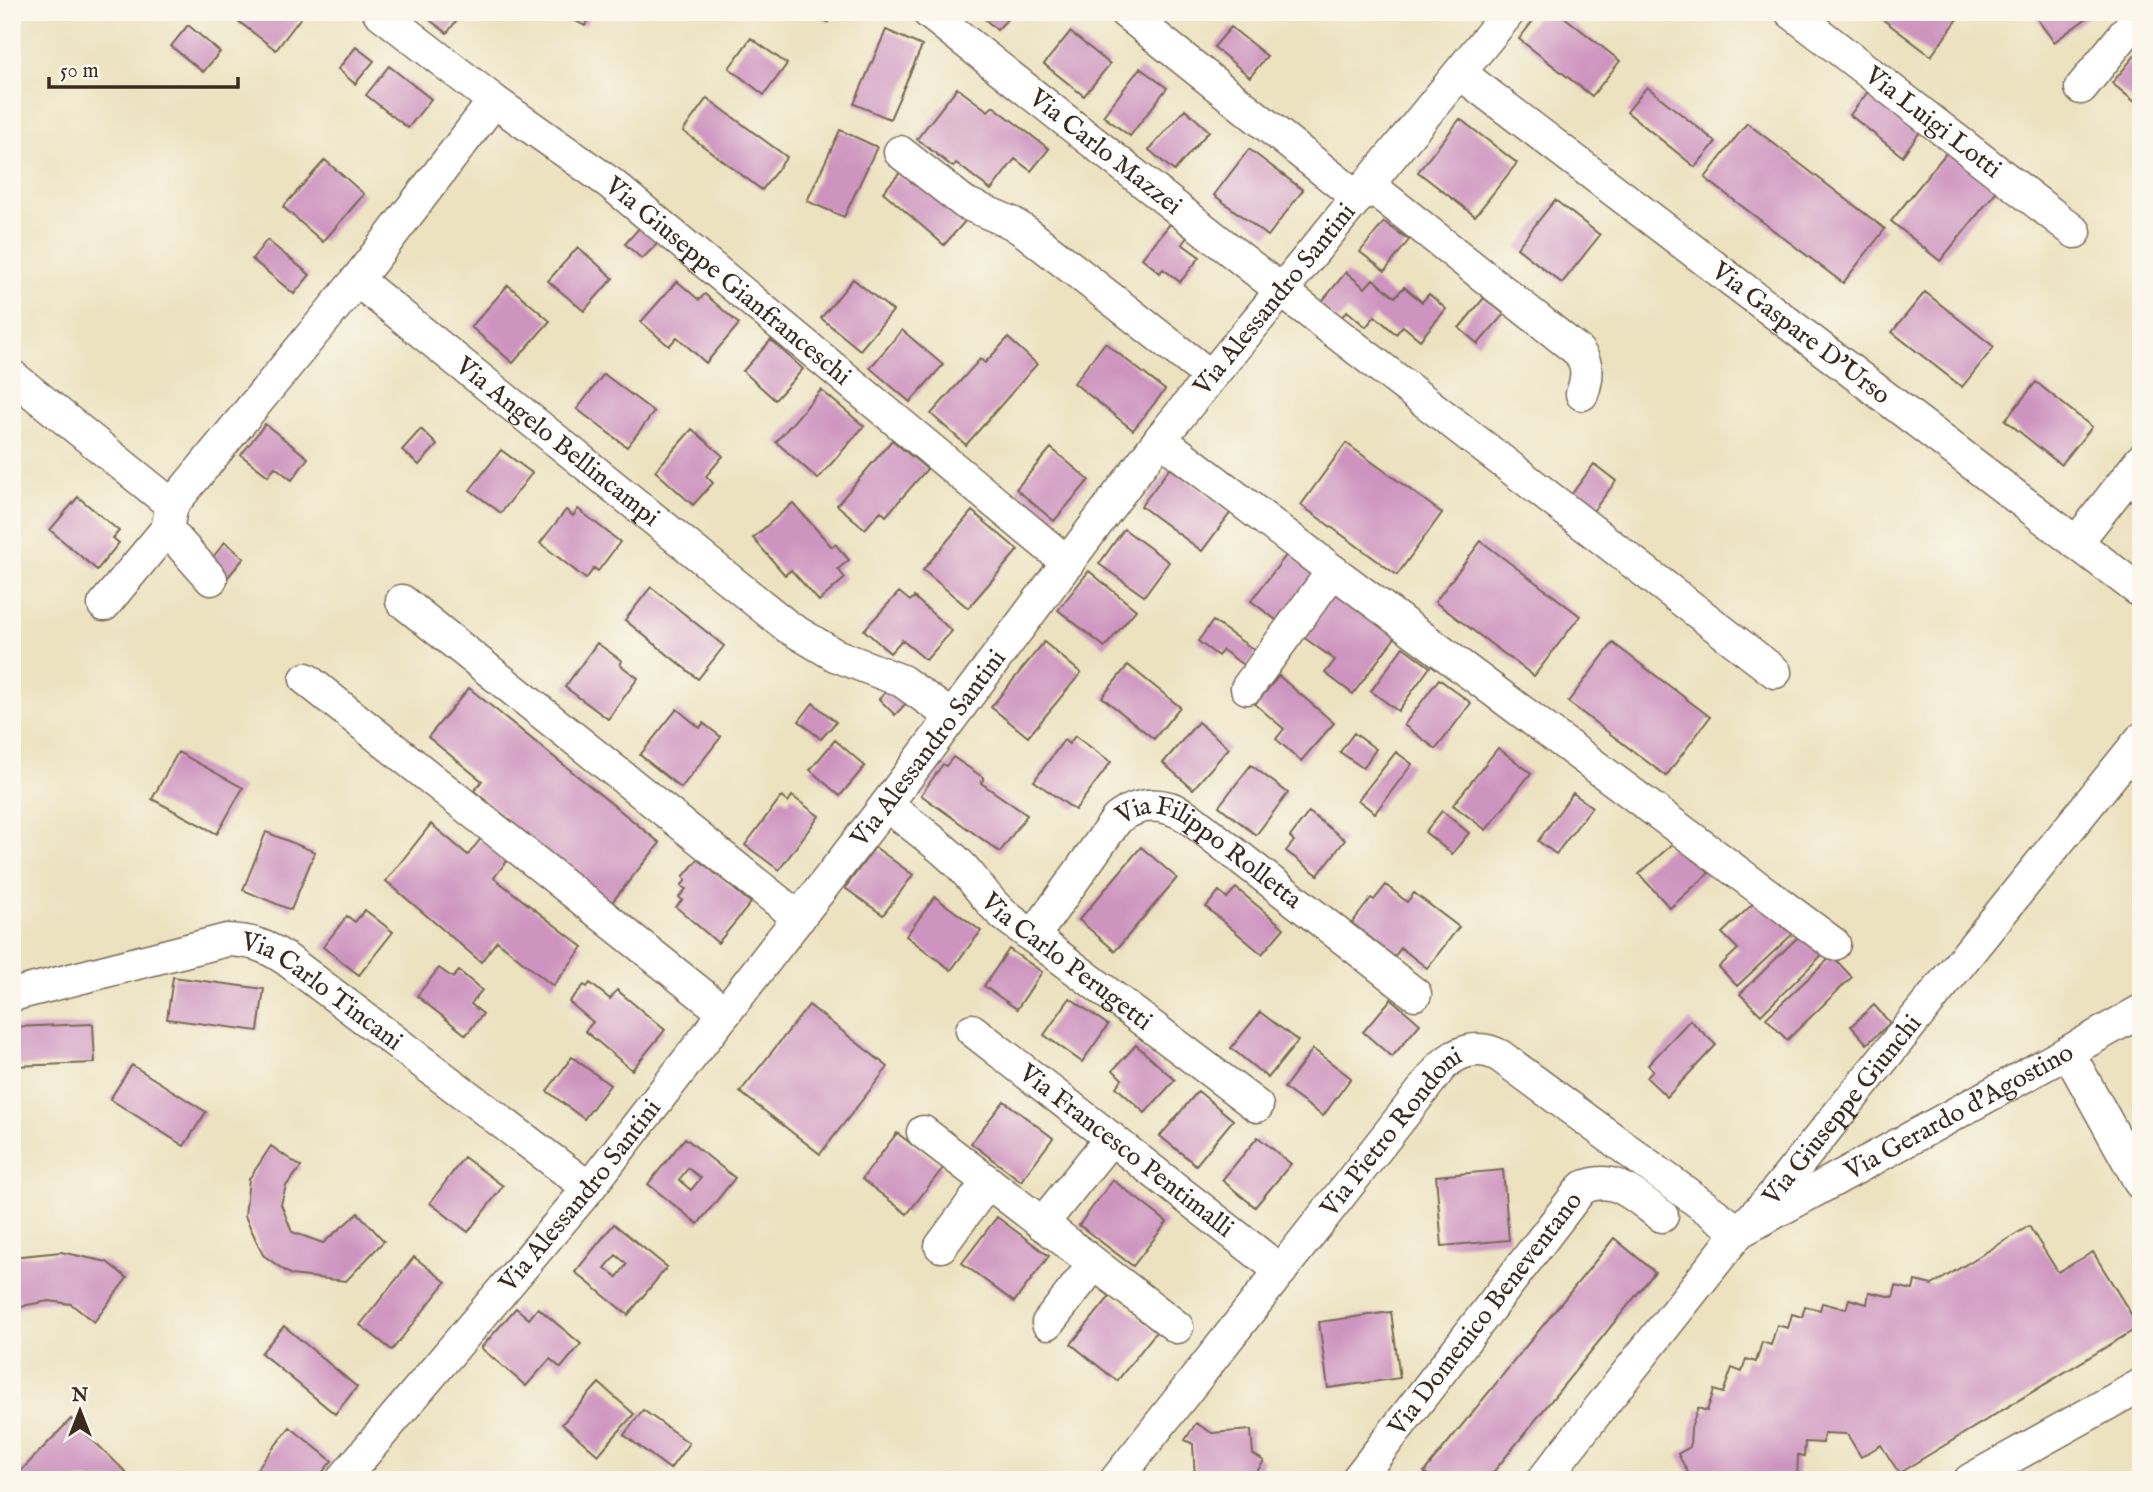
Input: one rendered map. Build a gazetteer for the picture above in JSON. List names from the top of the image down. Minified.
{"streets":{"street":["Via Luigi Lotti","Via Carlo Mazzei","Via Giuseppe Gianfranceschi","Via Alessandro Santini","Via Gaspare D'Urso","Via Angelo Bellincampi","Via Filippo Rolletta","Via Carlo Perugetti","Via Carlo Tincani","Via Giuseppe Giunchi","Via Gerardo d'Agostino","Via Pietro Rondoni","Via Francesco Pentimalli","Via Domenico Beneventano"]},"crossings":[["Via Carlo Mazzei","Via Alessandro Santini"],["Via Giuseppe Gianfranceschi","Via Alessandro Santini"],["Via Alessandro Santini","Via Gaspare D'Urso"],["Via Alessandro Santini","Via Angelo Bellincampi"],["Via Alessandro Santini","Via Carlo Perugetti"],["Via Alessandro Santini","Via Carlo Tincani"],["Via Filippo Rolletta","Via Carlo Perugetti"],["Via Giuseppe Giunchi","Via Gerardo d'Agostino"],["Via Giuseppe Giunchi","Via Pietro Rondoni"],["Via Gerardo d'Agostino","Via Pietro Rondoni"],["Via Pietro Rondoni","Via Francesco Pentimalli"]],"scale_bar":"50 m","north":"top"}
